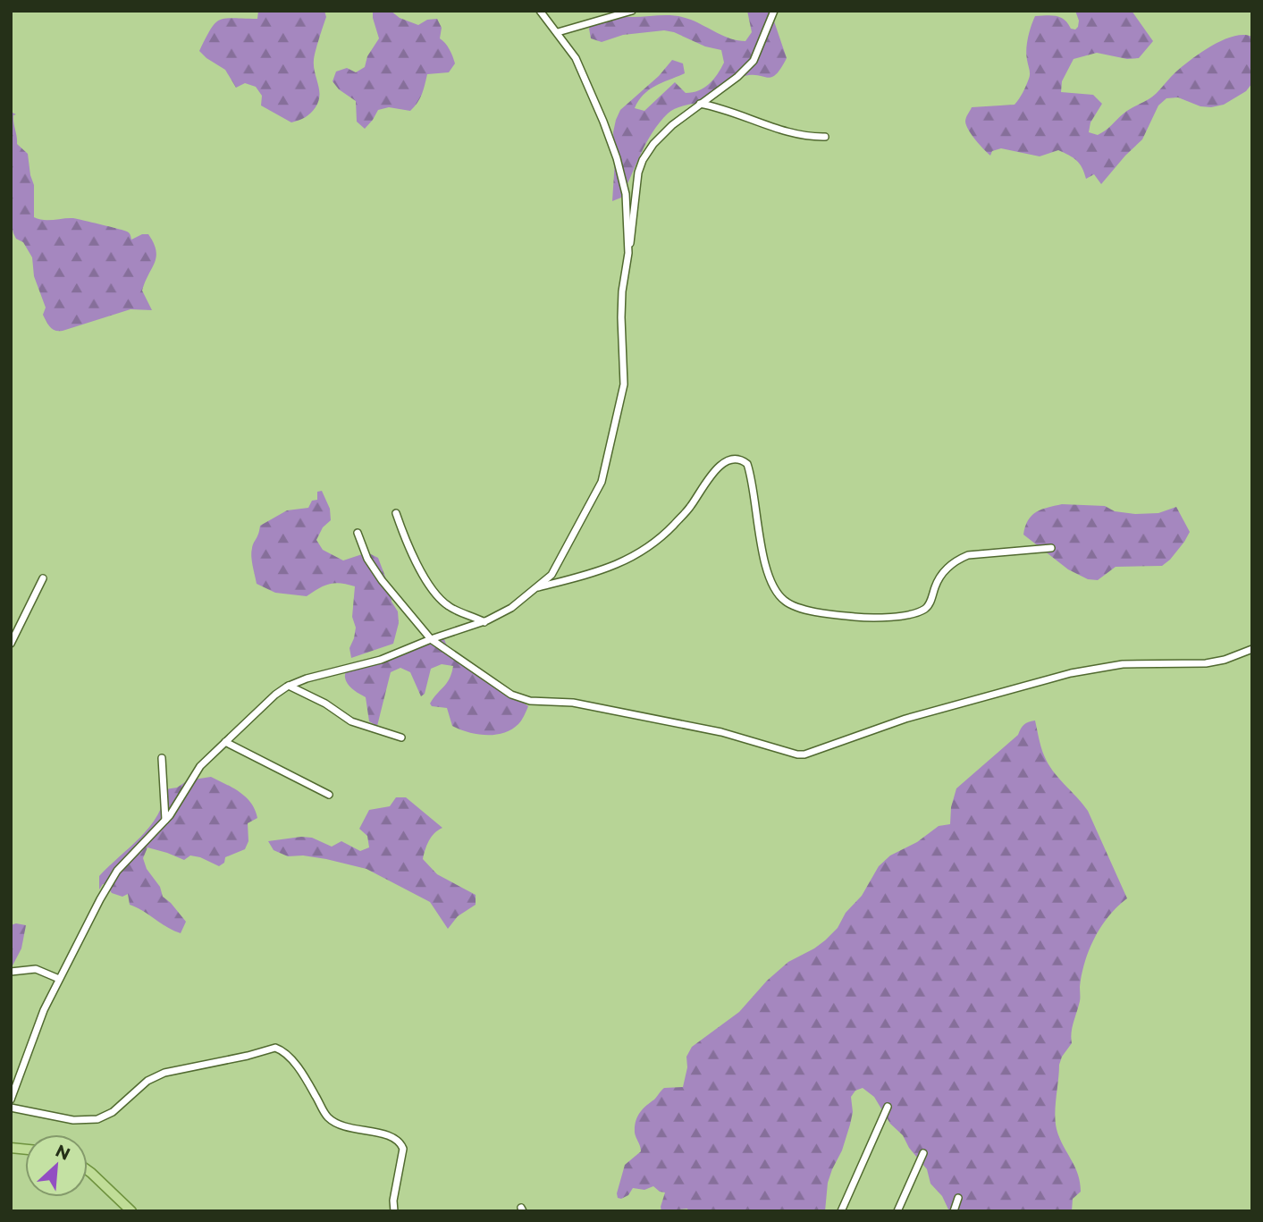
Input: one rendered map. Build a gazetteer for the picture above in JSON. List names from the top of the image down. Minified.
{"north":"top right"}
